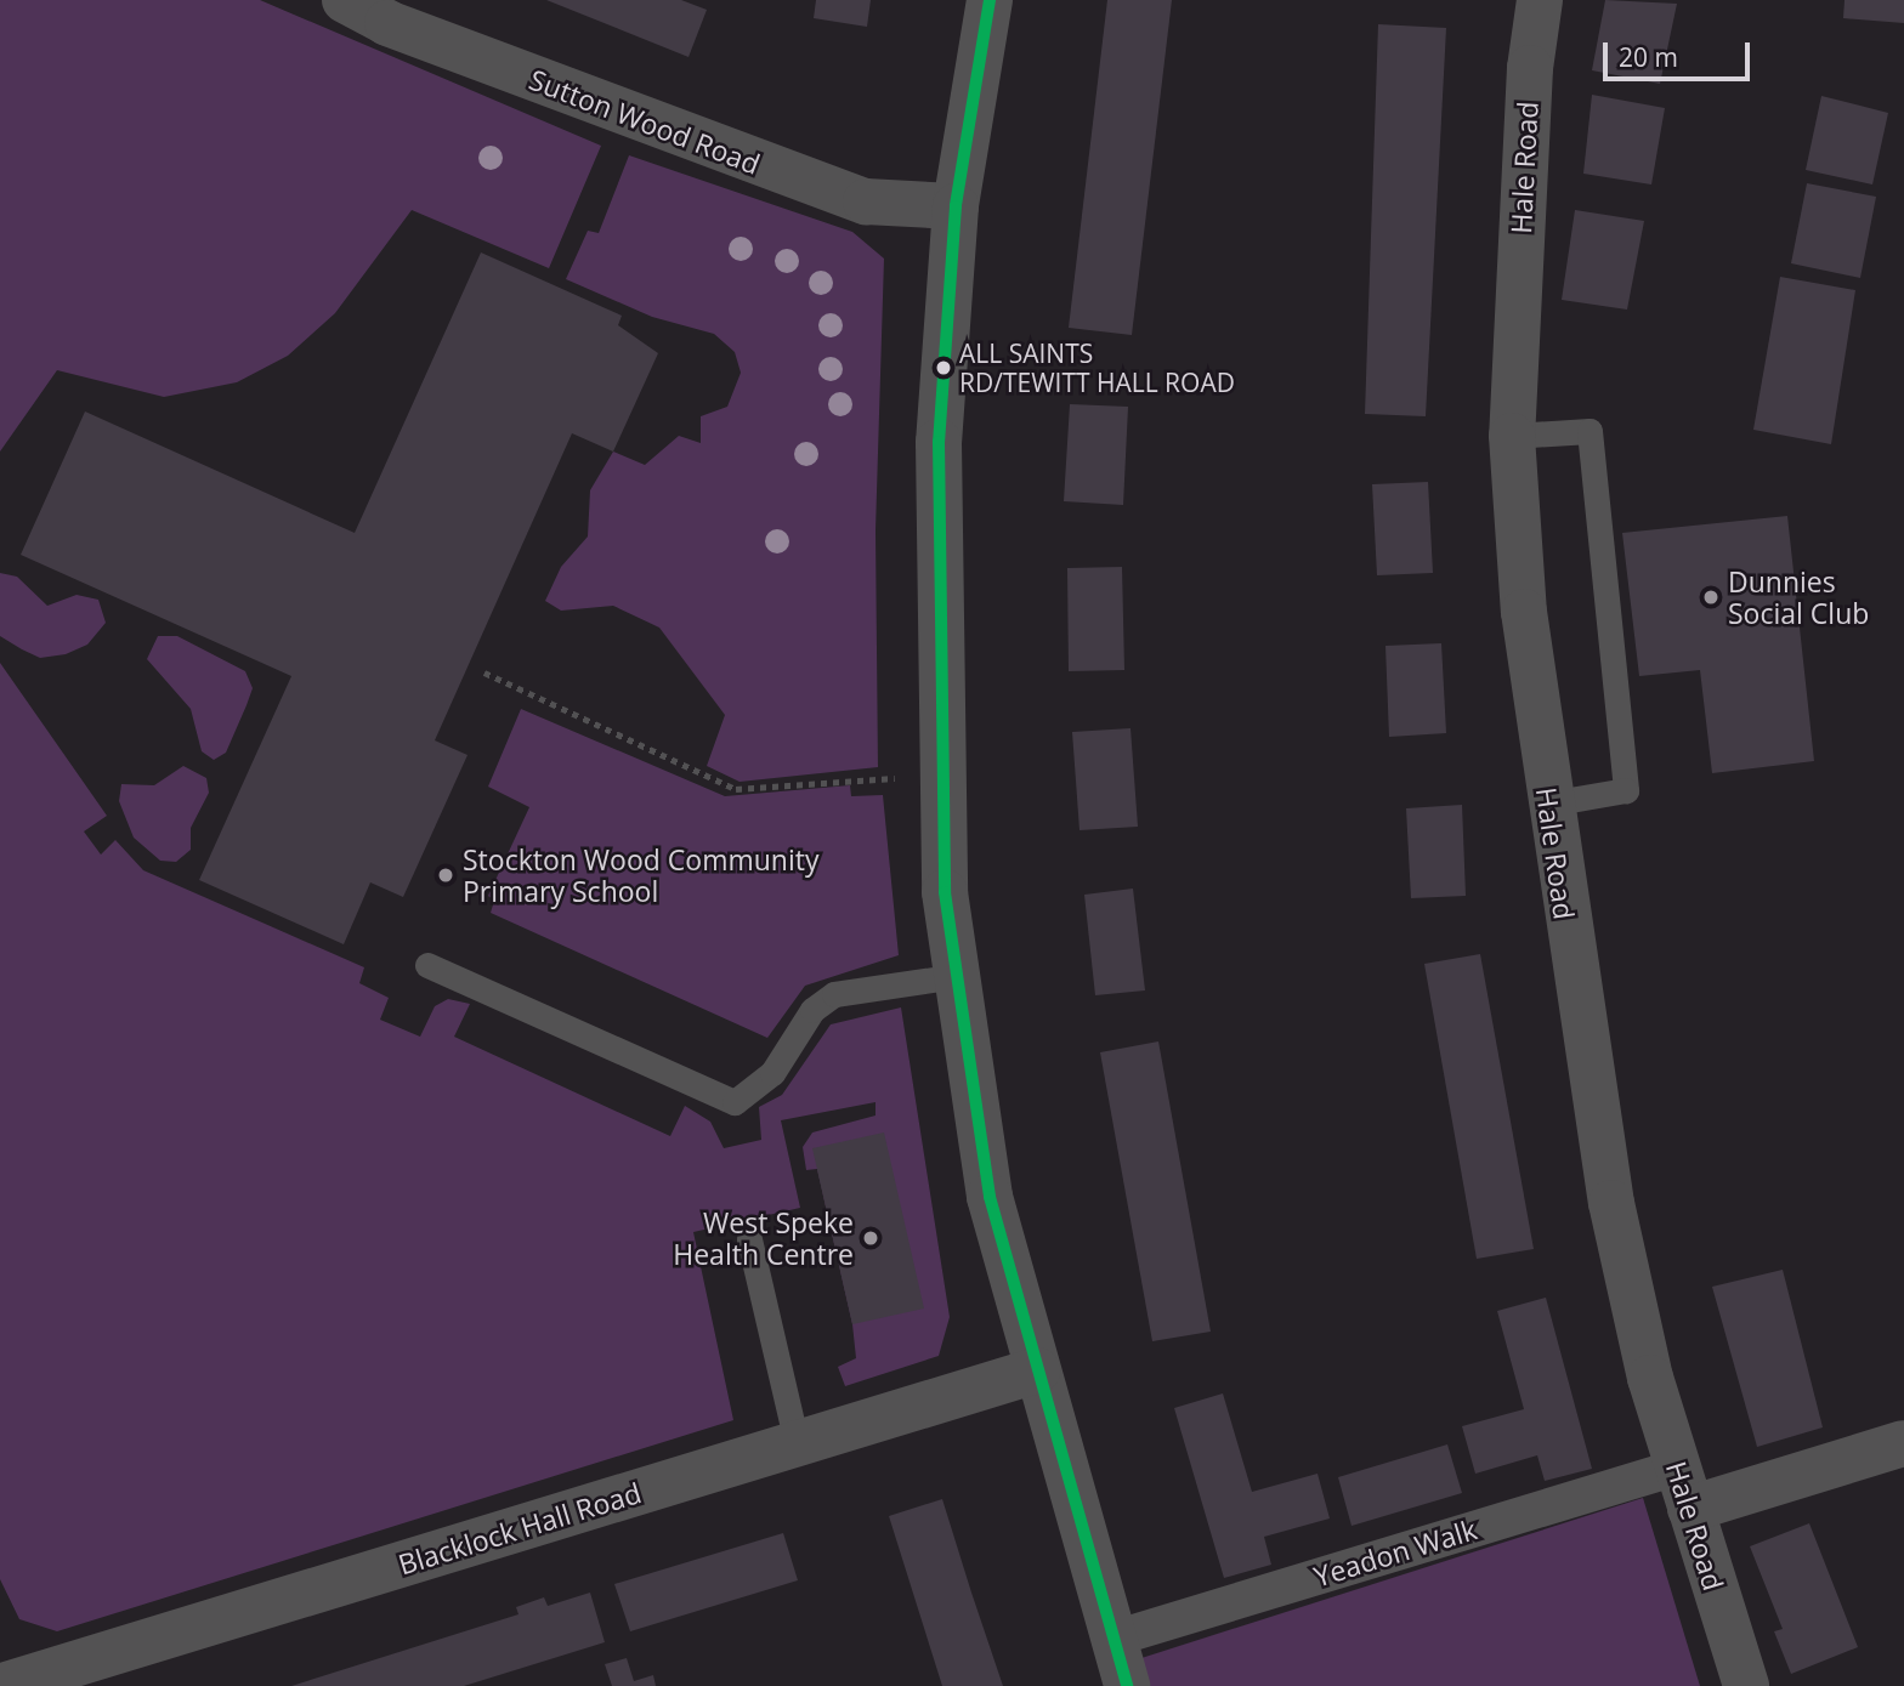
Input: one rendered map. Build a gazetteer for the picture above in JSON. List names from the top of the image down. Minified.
{"streets":{"street":["Sutton Wood Road","Hale Road","Blacklock Hall Road","Yeadon Walk"]},"crossings":[["Hale Road","Yeadon Walk"]],"places":["ALL SAINTS RD/TEWITT HALL ROAD","Dunnies Social Club","Stockton Wood Community Primary School","West Speke Health Centre"],"scale_bar":"20 m"}
